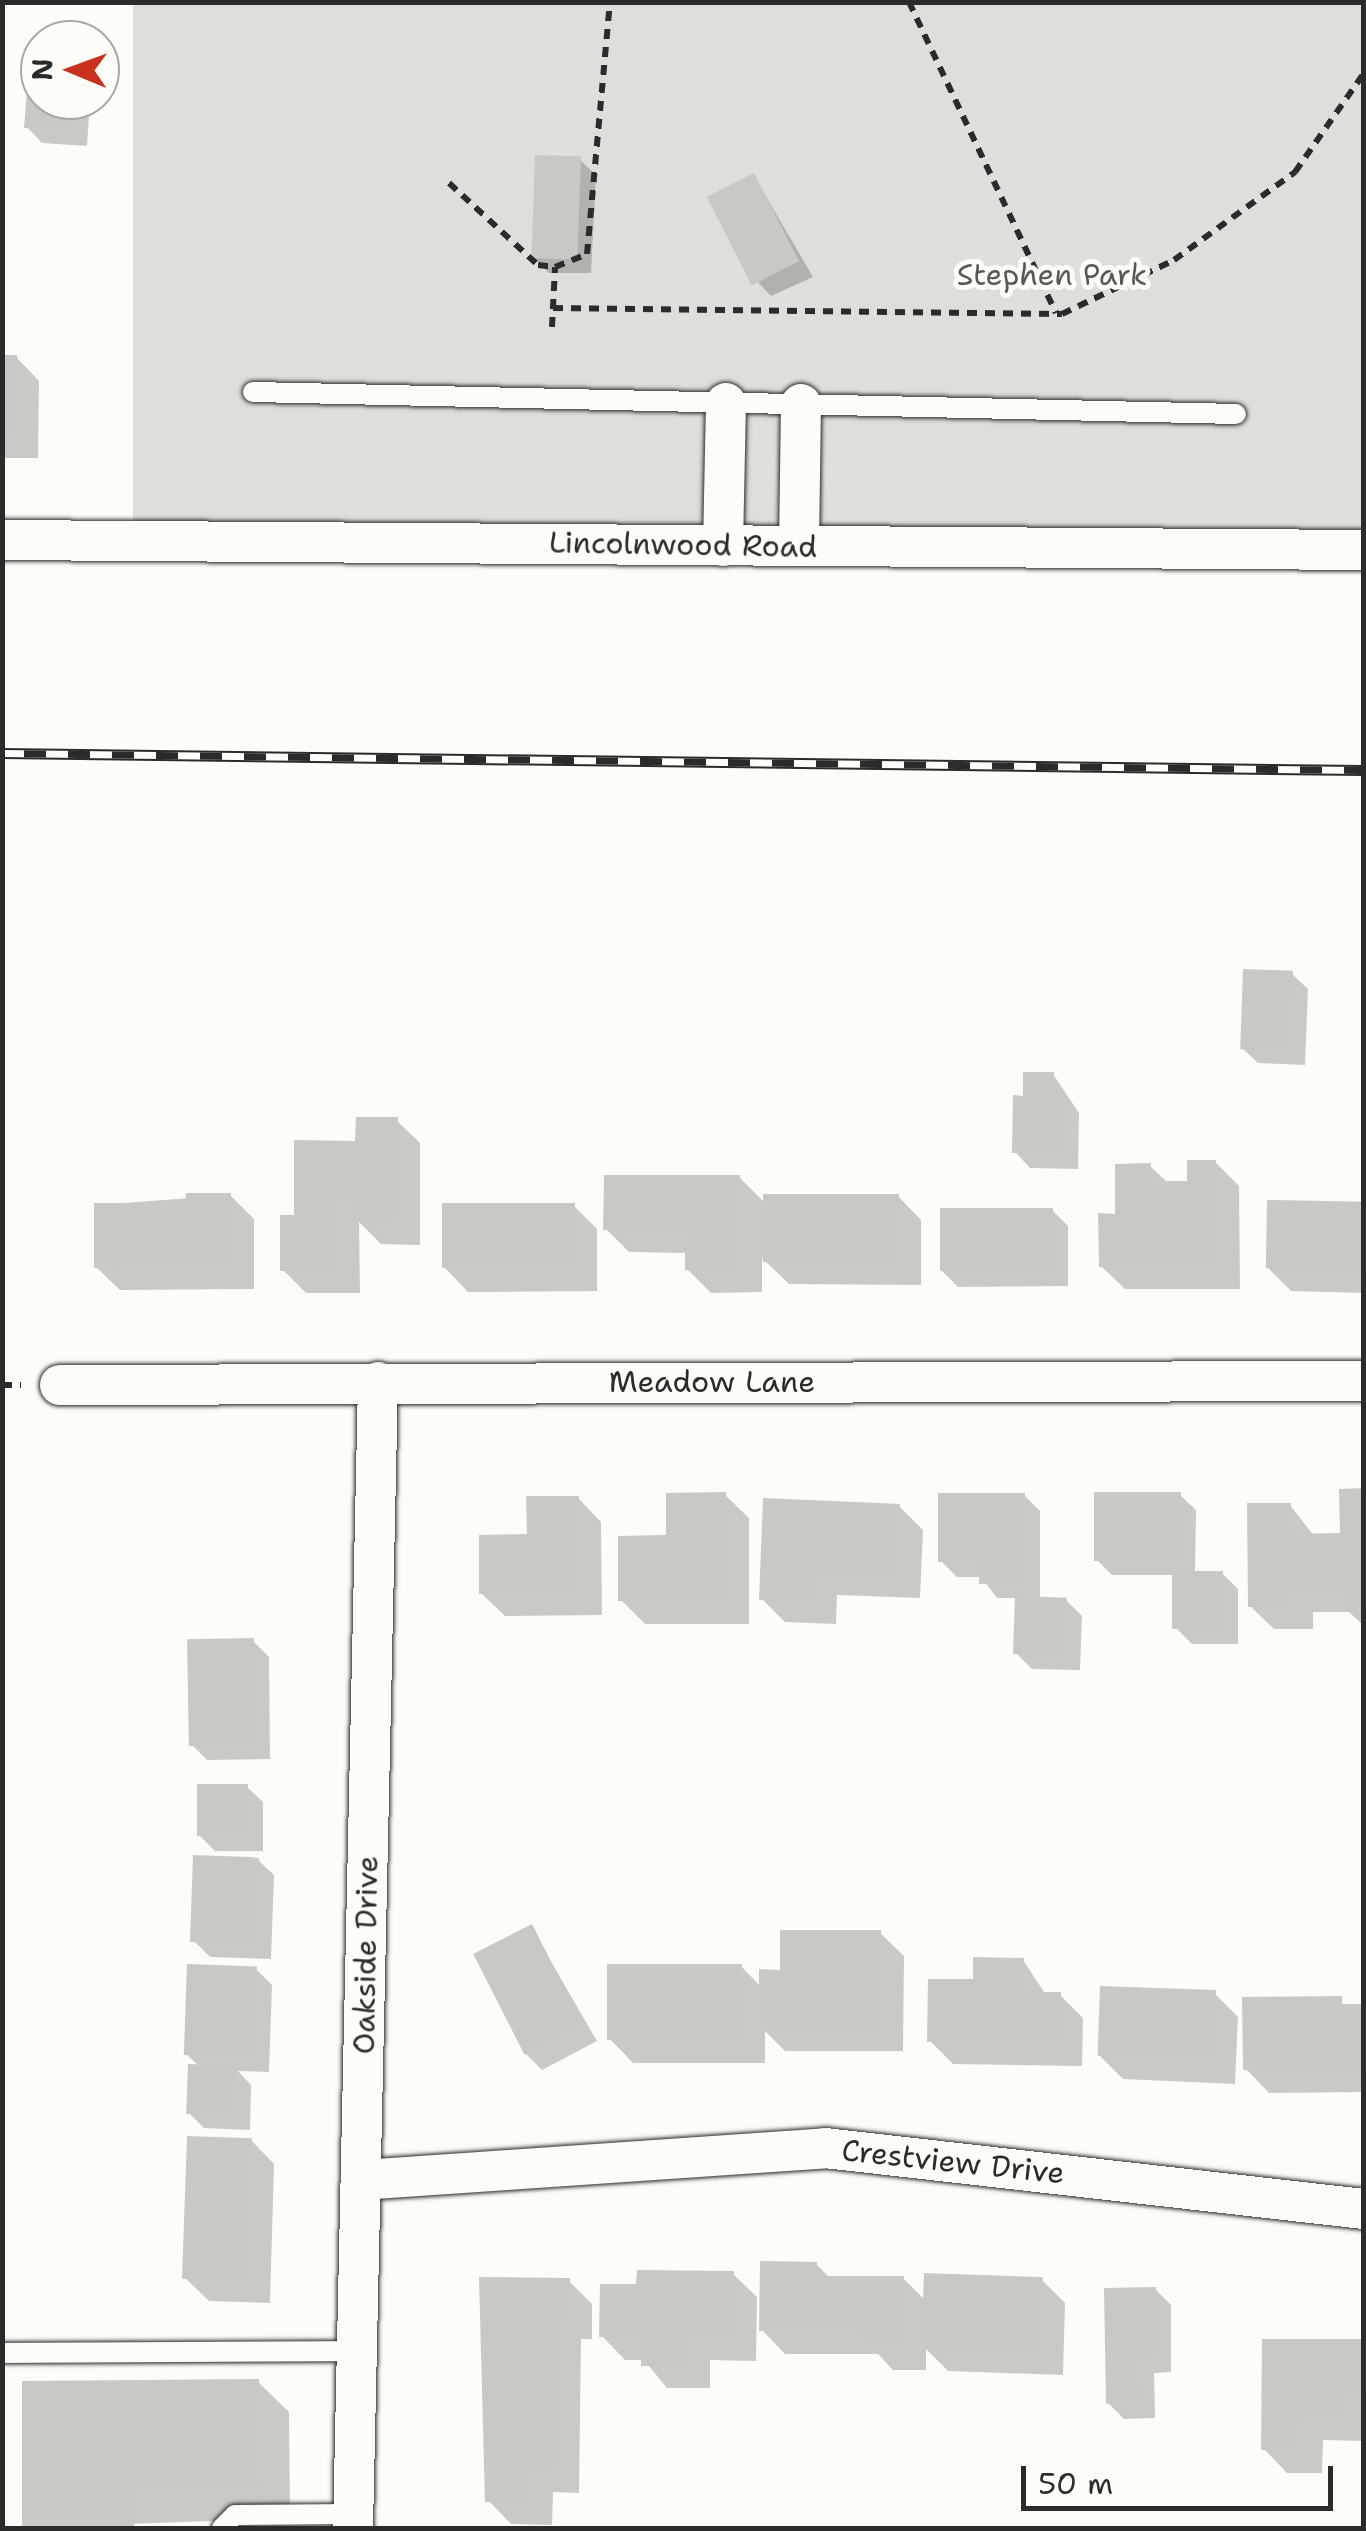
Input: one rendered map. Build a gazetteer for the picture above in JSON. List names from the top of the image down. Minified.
{"streets":{"street":["Lincolnwood Road","Meadow Lane","Oakside Drive","Crestview Drive"]},"crossings":[["Meadow Lane","Oakside Drive"],["Oakside Drive","Crestview Drive"]],"parks":["Stephen Park"],"scale_bar":"50 m","north":"left"}
